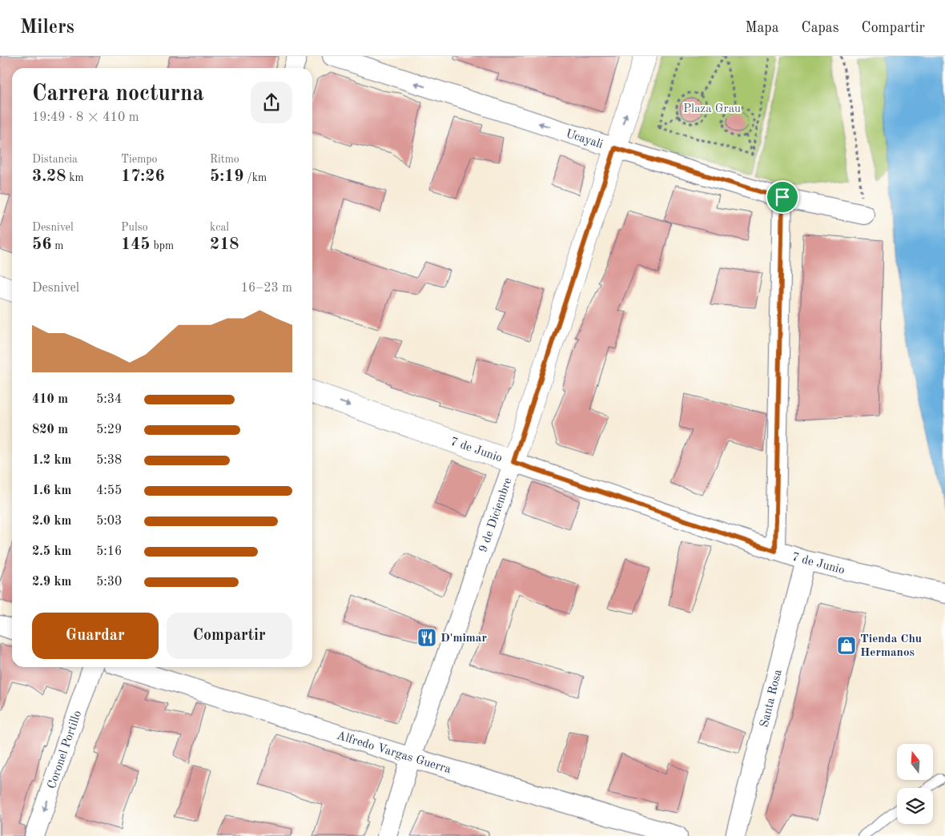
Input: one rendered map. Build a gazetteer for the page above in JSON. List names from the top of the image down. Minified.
{"streets":{"street":["Ucayali","7 de Junio","9 de Diciembre","Santa Rosa","Coronel Portillo","Alfredo Vargas Guerra"]},"crossings":[["Ucayali","9 de Diciembre"],["7 de Junio","9 de Diciembre"],["7 de Junio","Santa Rosa"],["9 de Diciembre","Alfredo Vargas Guerra"]],"one_way":["Ucayali","Coronel Portillo"],"parks":["Plaza Grau"],"places":{"restaurant":["D'mimar"],"shop":["Tienda Chu Hermanos"]},"north":"top","page":{"header":"Milers","nav":["Mapa","Capas","Compartir"],"heading":["Carrera nocturna","19:49 · 8 × 410 m"],"stats":[["Distancia","3.28 km"],["Tiempo","17:26"],["Ritmo","5:19 /km"],["Desnivel","56 m"],["Pulso","145 bpm"],["kcal","218"]],"chart":["Desnivel","16–23 m"],"list":[{"name":"410 m","note":"5:34"},{"name":"820 m","note":"5:29"},{"name":"1.2 km","note":"5:38"},{"name":"1.6 km","note":"4:55"},{"name":"2.0 km","note":"5:03"},{"name":"2.5 km","note":"5:16"},{"name":"2.9 km","note":"5:30"}],"buttons":["Guardar","Compartir"]}}
